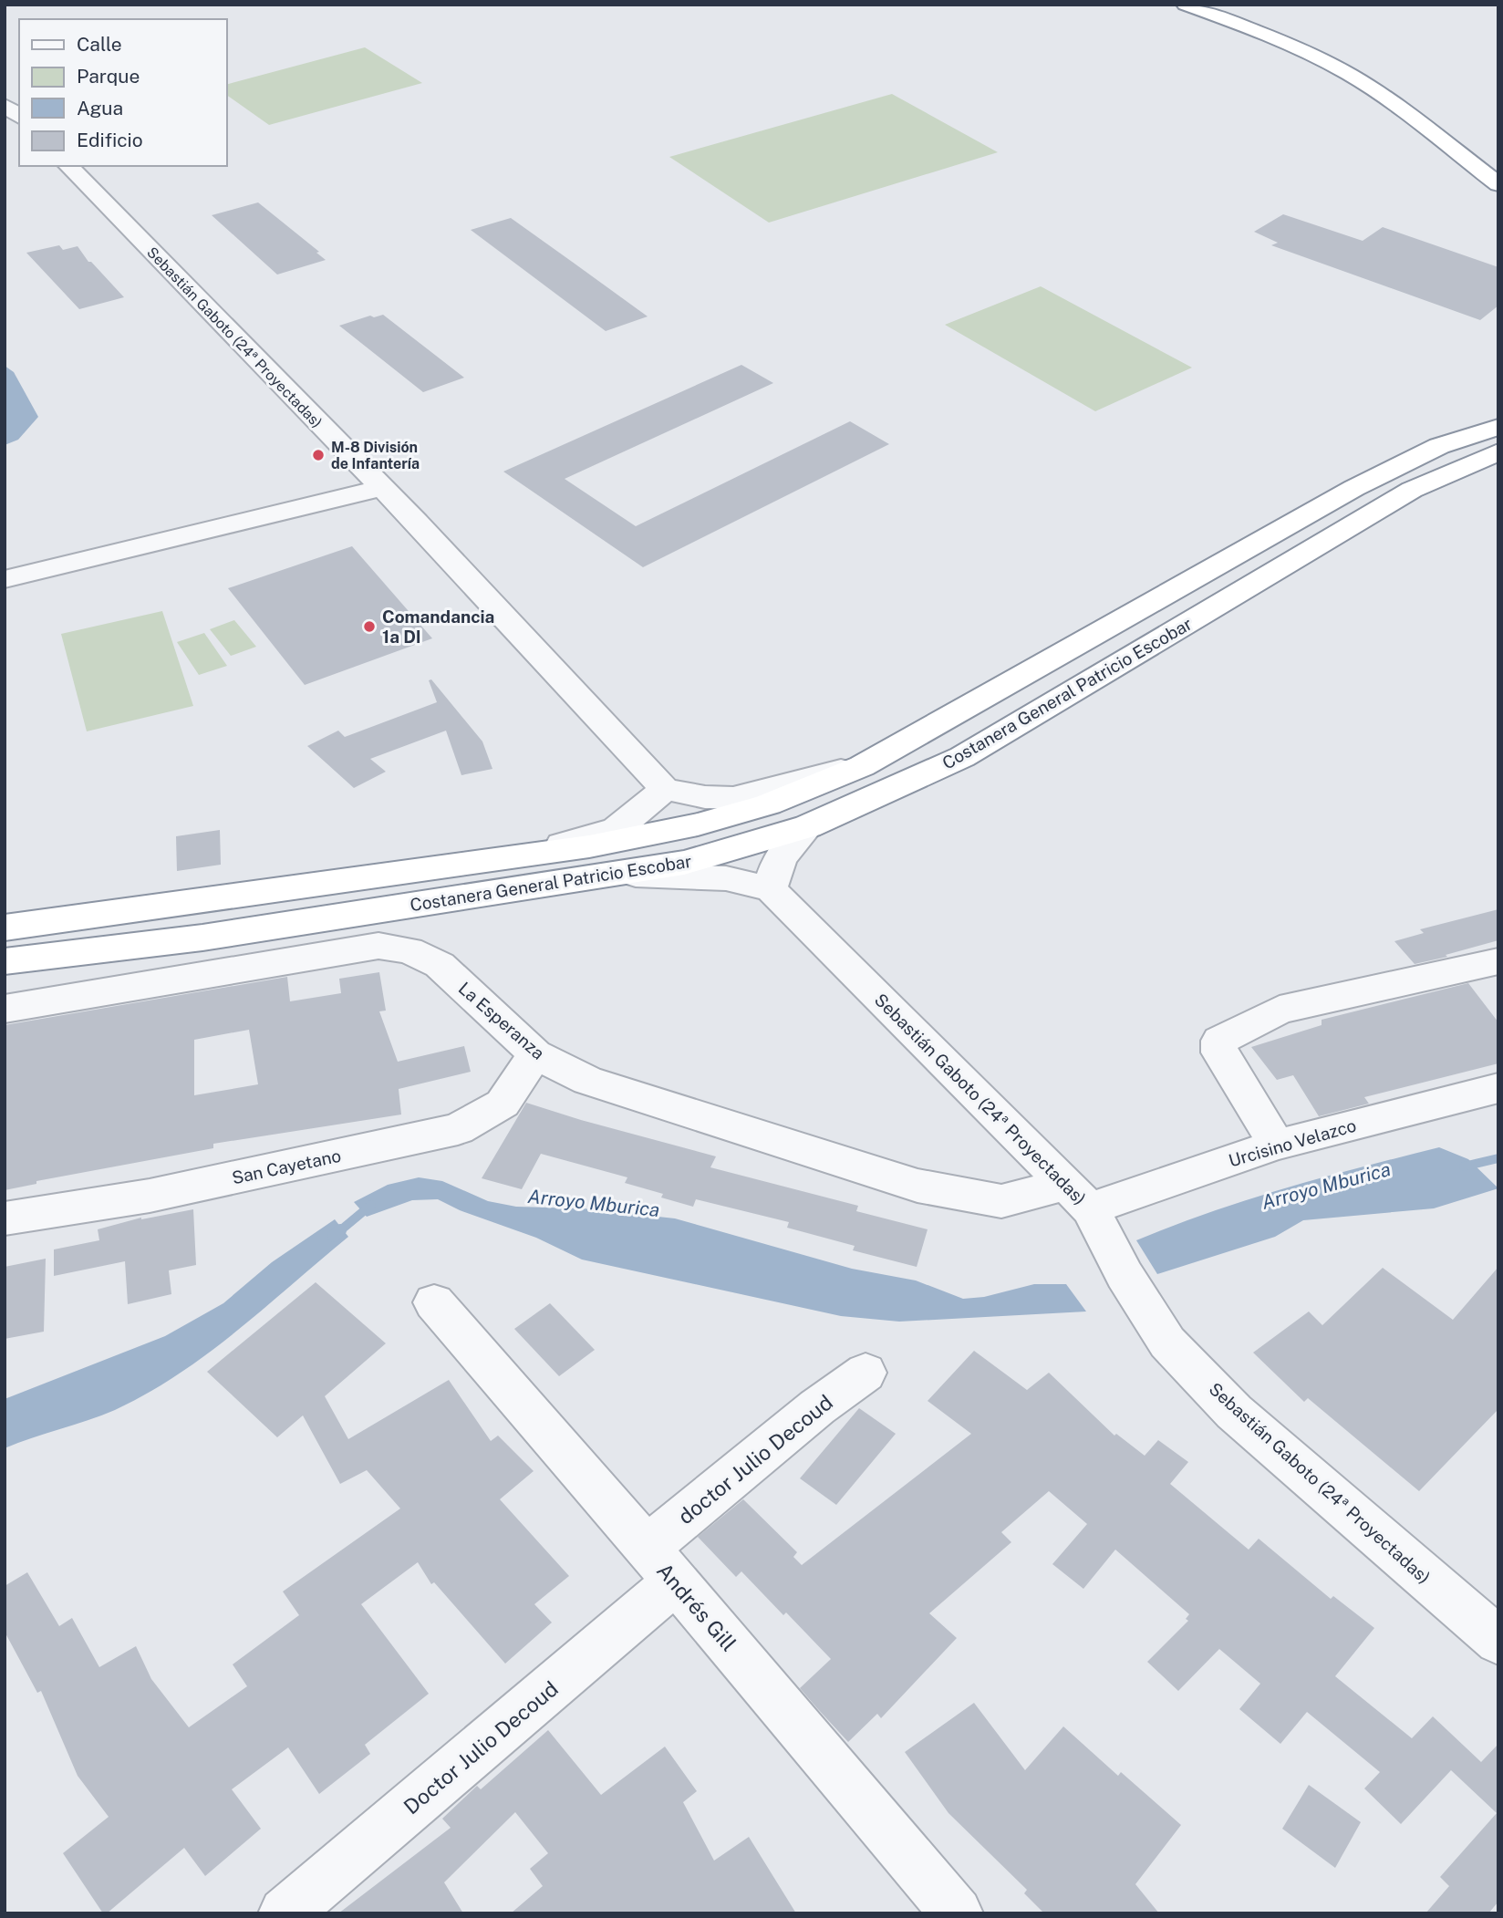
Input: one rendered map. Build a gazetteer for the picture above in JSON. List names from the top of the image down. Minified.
{"streets":{"highway":["Costanera General Patricio Escobar"],"street":["Sebastián Gaboto (24ª Proyectadas)","La Esperanza","Urcisino Velazco","San Cayetano","doctor Julio Decoud","Andrés Gill","Doctor Julio Decoud"]},"crossings":[["Sebastián Gaboto (24ª Proyectadas)","La Esperanza"],["Sebastián Gaboto (24ª Proyectadas)","Urcisino Velazco"],["La Esperanza","Urcisino Velazco"],["La Esperanza","San Cayetano"],["doctor Julio Decoud","Andrés Gill"],["doctor Julio Decoud","Doctor Julio Decoud"],["Andrés Gill","Doctor Julio Decoud"]],"water":["Arroyo Mburica"],"places":["M-8 División de Infantería","Comandancia 1a DI"],"legend":["Calle","Parque","Agua","Edificio"]}
